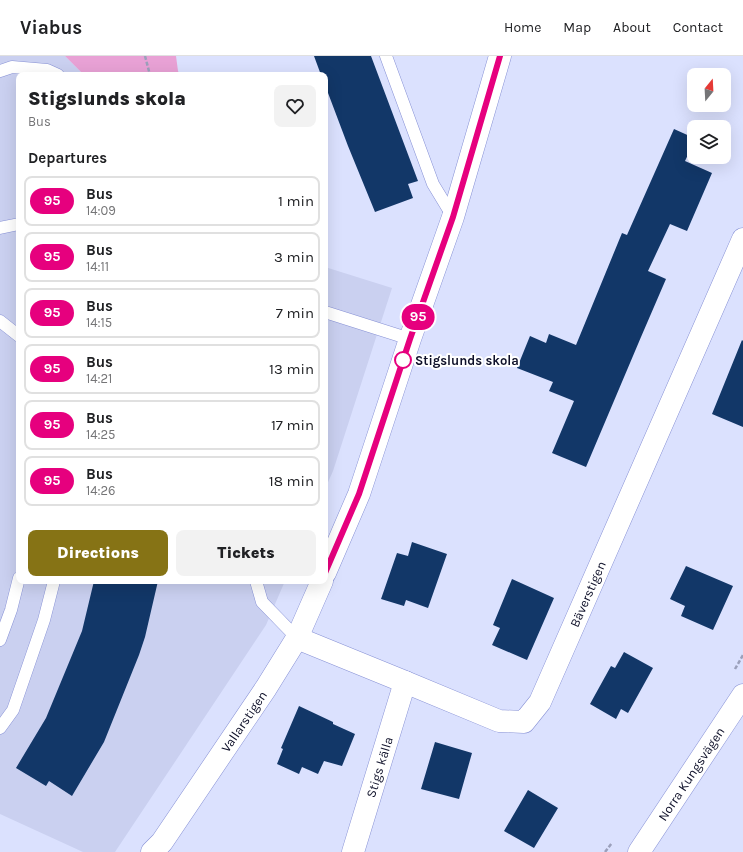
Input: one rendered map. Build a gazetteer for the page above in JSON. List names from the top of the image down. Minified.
{"streets":{"street":["Bäverstigen","Vallarstigen","Stigs källa","Norra Kungsvägen"]},"crossings":[["Bäverstigen","Vallarstigen"],["Bäverstigen","Stigs källa"]],"places":["Stigslunds skola"],"lines":["bus line 95"],"north":"top","page":{"header":"Viabus","nav":["Home","Map","About","Contact"],"on_map":"95","heading":[["Stigslunds skola","Bus"],"Departures"],"list":[{"mark":"95","name":"Bus","note":"14:09","value":"1 min"},{"mark":"95","name":"Bus","note":"14:11","value":"3 min"},{"mark":"95","name":"Bus","note":"14:15","value":"7 min"},{"mark":"95","name":"Bus","note":"14:21","value":"13 min"},{"mark":"95","name":"Bus","note":"14:25","value":"17 min"},{"mark":"95","name":"Bus","note":"14:26","value":"18 min"}],"buttons":["Directions","Tickets"]}}
